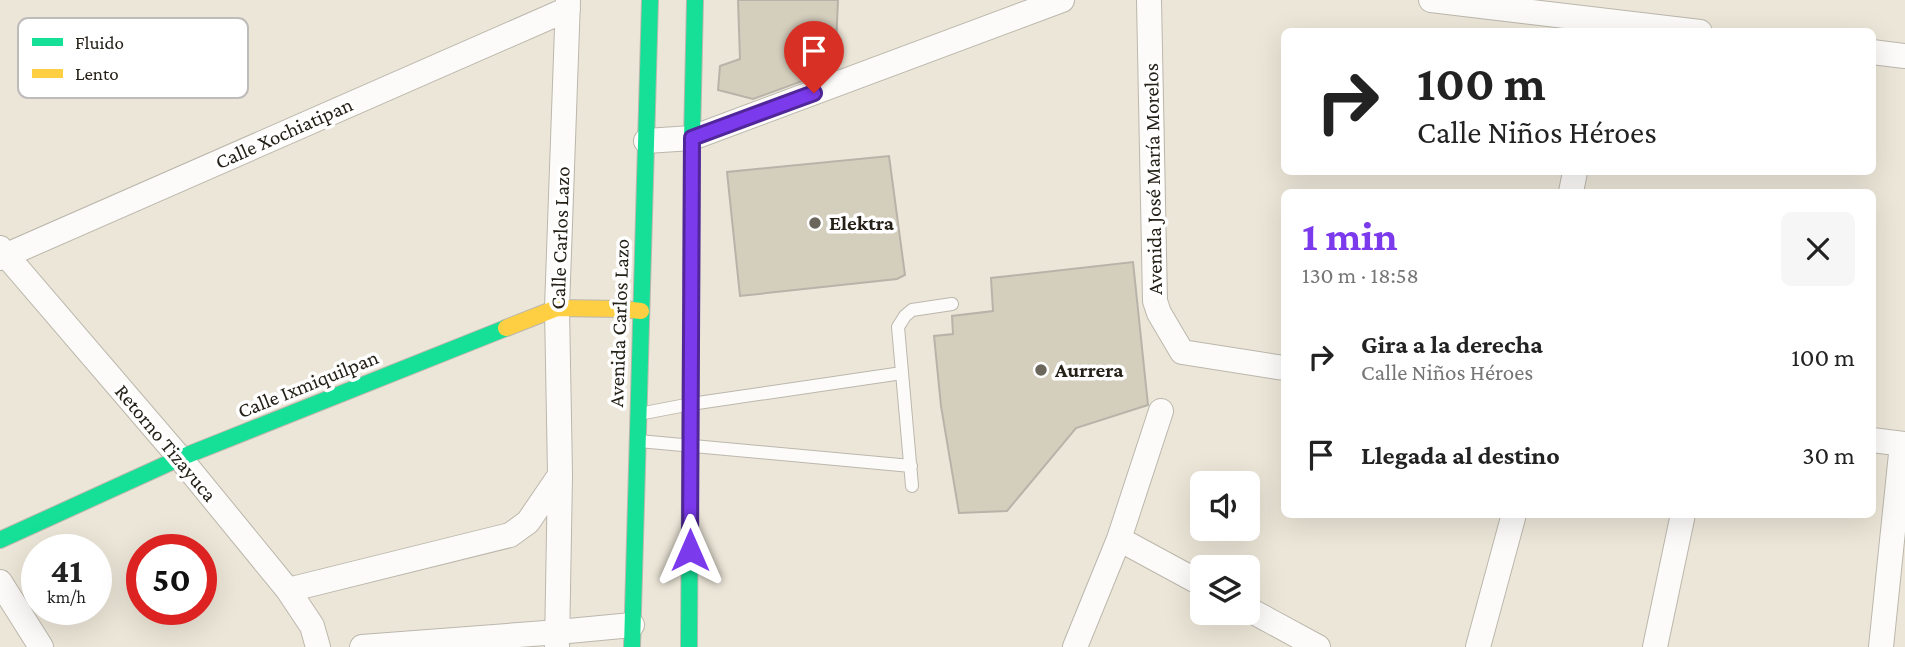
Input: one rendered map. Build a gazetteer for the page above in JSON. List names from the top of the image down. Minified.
{"streets":{"main road":["Avenida Carlos Lazo","Calle Ixmiquilpan"],"street":["Calle Xochiatipan","Avenida José María Morelos","Calle Carlos Lazo","Retorno Tizayuca"]},"crossings":[["Calle Xochiatipan","Calle Carlos Lazo"],["Calle Xochiatipan","Retorno Tizayuca"],["Calle Carlos Lazo","Calle Ixmiquilpan"],["Avenida Carlos Lazo","Calle Ixmiquilpan"],["Calle Ixmiquilpan","Retorno Tizayuca"]],"places":["Elektra","Aurrera"],"legend":["Fluido","Lento"],"page":{"turn":["100 m","Calle Niños Héroes"],"heading":["1 min","130 m · 18:58"],"list":[{"name":"Gira a la derecha","note":"Calle Niños Héroes","value":"100 m"},{"name":"Llegada al destino","value":"30 m"}],"speed":"41 km/h","limit":"50"}}
